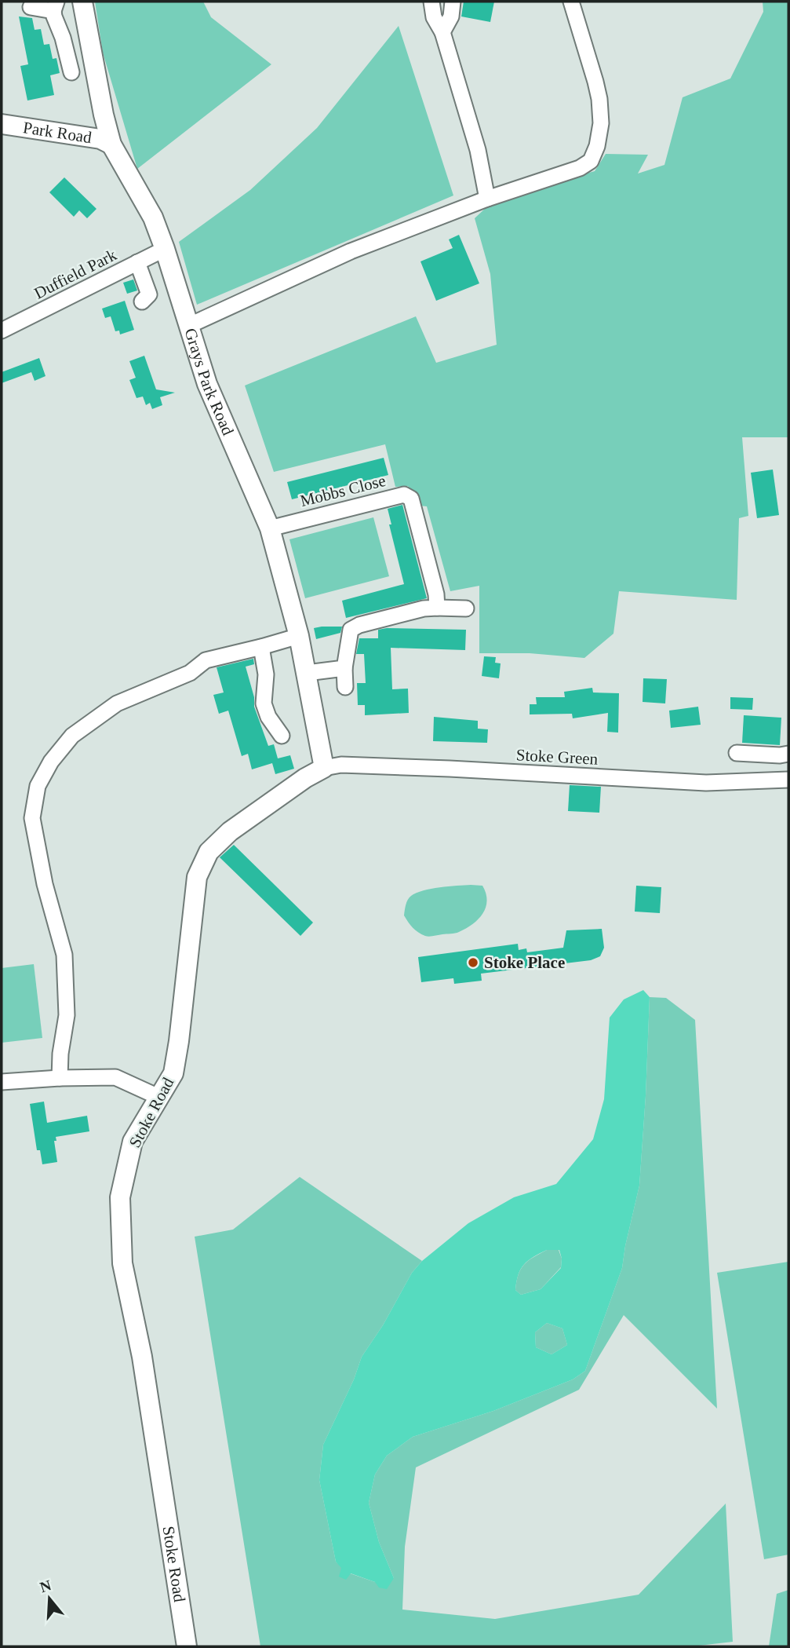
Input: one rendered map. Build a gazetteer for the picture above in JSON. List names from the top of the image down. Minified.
{"streets":{"main road":["Park Road","Grays Park Road","Stoke Road"],"street":["Duffield Park","Mobbs Close","Stoke Green"]},"crossings":[["Park Road","Grays Park Road"],["Duffield Park","Grays Park Road"],["Grays Park Road","Mobbs Close"],["Grays Park Road","Stoke Green"],["Grays Park Road","Stoke Road"],["Stoke Green","Stoke Road"]],"places":["Stoke Place"],"north":"top"}
